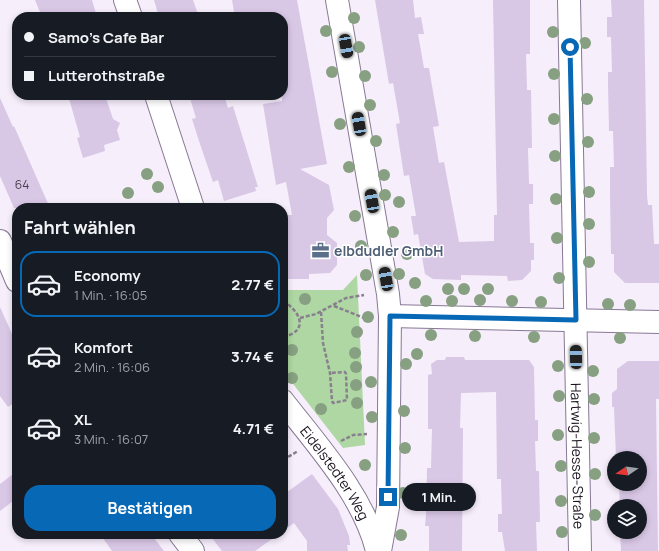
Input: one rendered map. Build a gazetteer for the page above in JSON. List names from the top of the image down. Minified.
{"streets":{"street":["Hartwig-Hesse-Straße","Eidelstedter Weg"]},"places":{"office":["elbdudler GmbH"]},"house_numbers":["64"],"north":"left","page":{"banner":["Samo's Cafe Bar","Lutterothstraße"],"heading":"Fahrt wählen","list":[{"name":"Economy","note":"1 Min. · 16:05","value":"2.77 €"},{"name":"Komfort","note":"2 Min. · 16:06","value":"3.74 €"},{"name":"XL","note":"3 Min. · 16:07","value":"4.71 €"}],"buttons":"Bestätigen","bubble":"1 Min."}}
